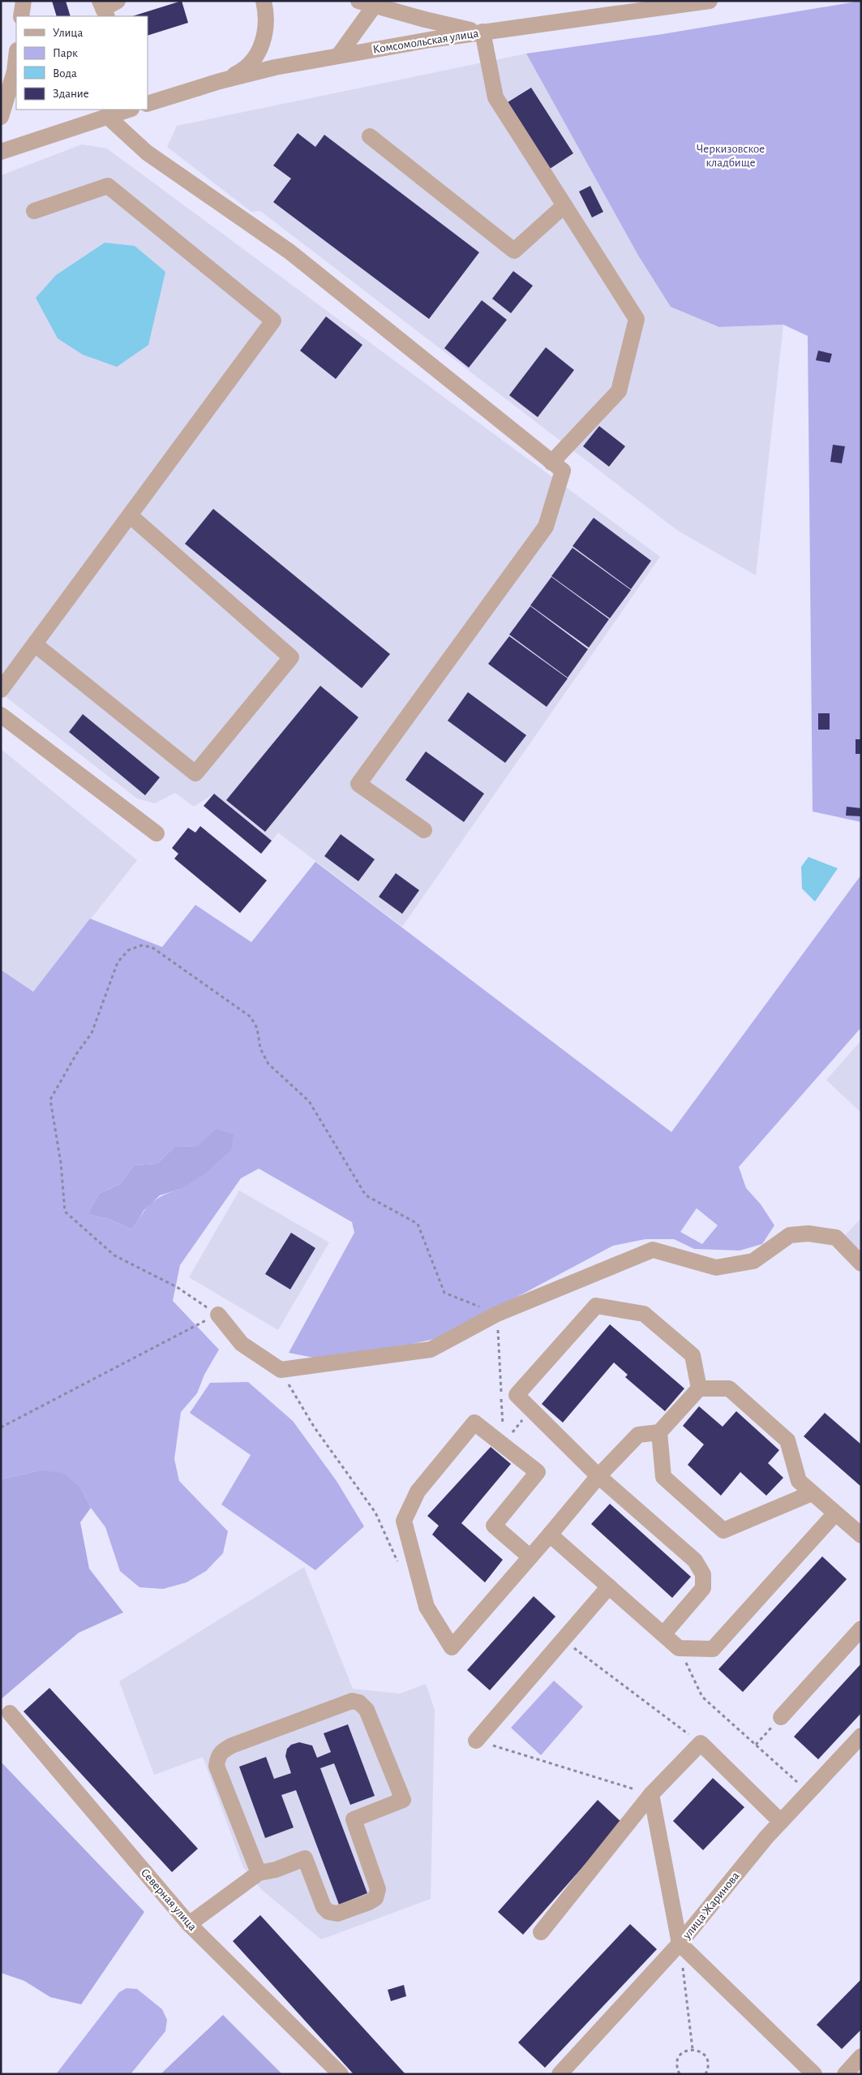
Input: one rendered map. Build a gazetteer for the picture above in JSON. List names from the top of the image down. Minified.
{"streets":{"street":["Комсомольская улица","Северная улица","улица Жаринова"]},"parks":["Черкизовское кладбище"],"legend":["Улица","Парк","Вода","Здание"]}
